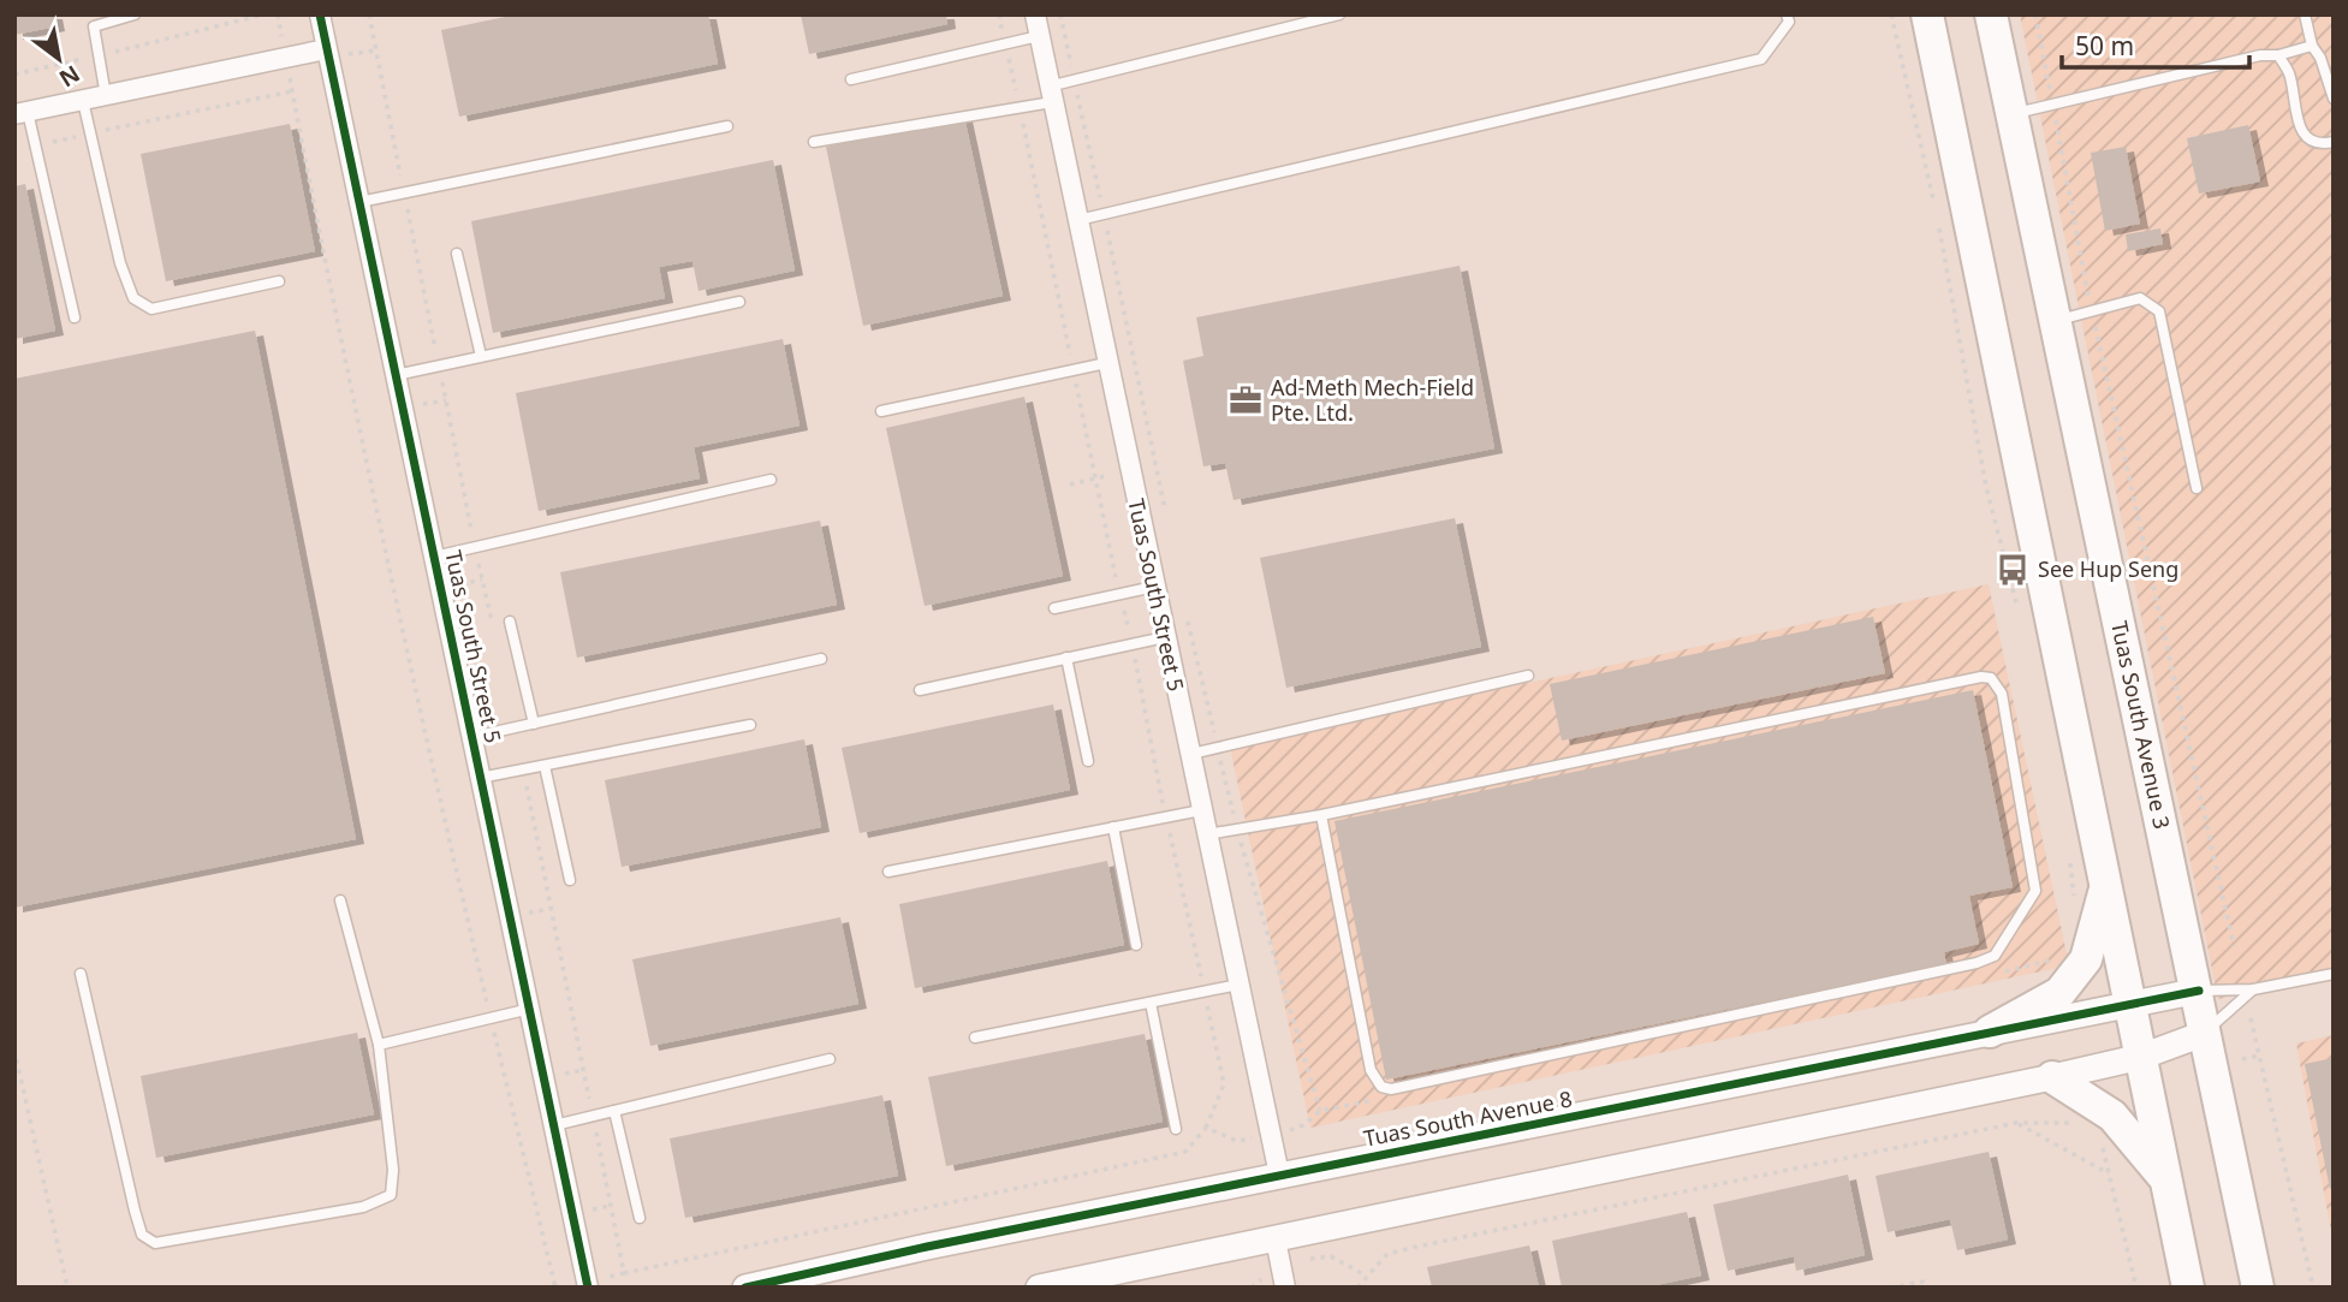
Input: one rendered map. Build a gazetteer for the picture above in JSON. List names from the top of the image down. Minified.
{"streets":{"main road":["Tuas South Avenue 3"],"street":["Tuas South Street 5","Tuas South Avenue 8"]},"crossings":[["Tuas South Street 5","Tuas South Avenue 8"],["Tuas South Avenue 3","Tuas South Avenue 8"]],"places":{"office":["Ad-Meth Mech-Field Pte. Ltd."],"bus stop":["See Hup Seng"]},"scale_bar":"50 m","north":"bottom right"}
